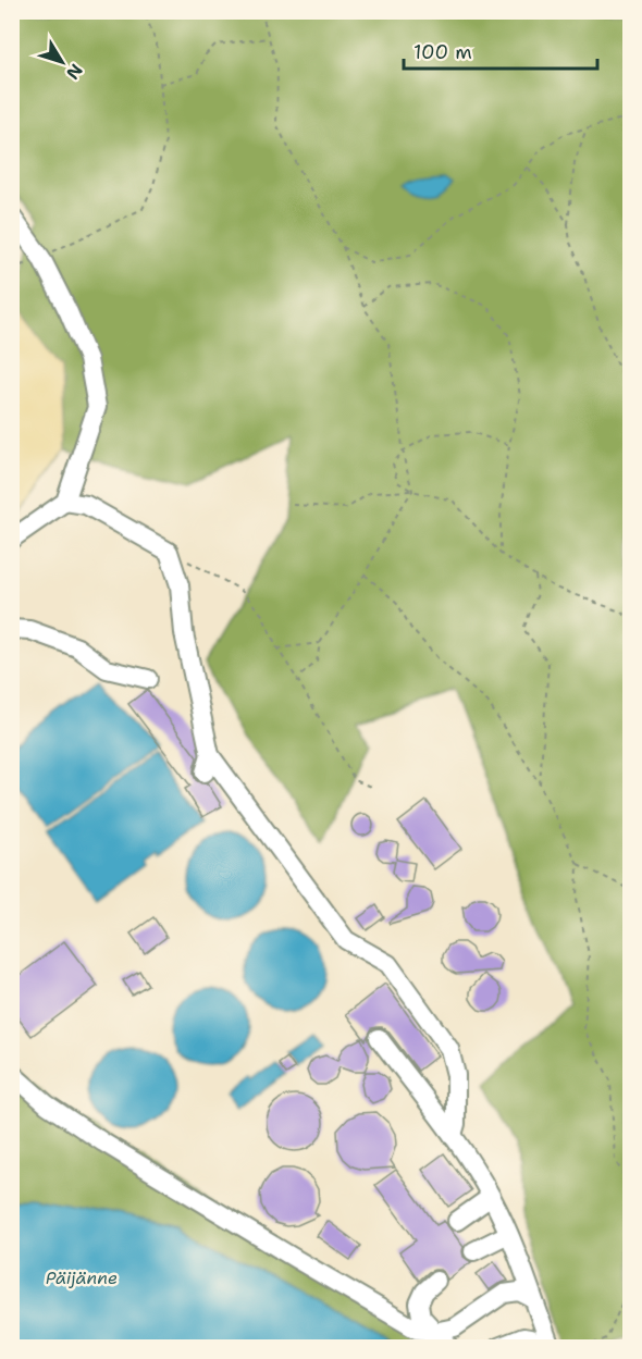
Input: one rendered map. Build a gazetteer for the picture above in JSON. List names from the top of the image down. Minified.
{"water":["Päijänne"],"scale_bar":"100 m","north":"bottom right"}
